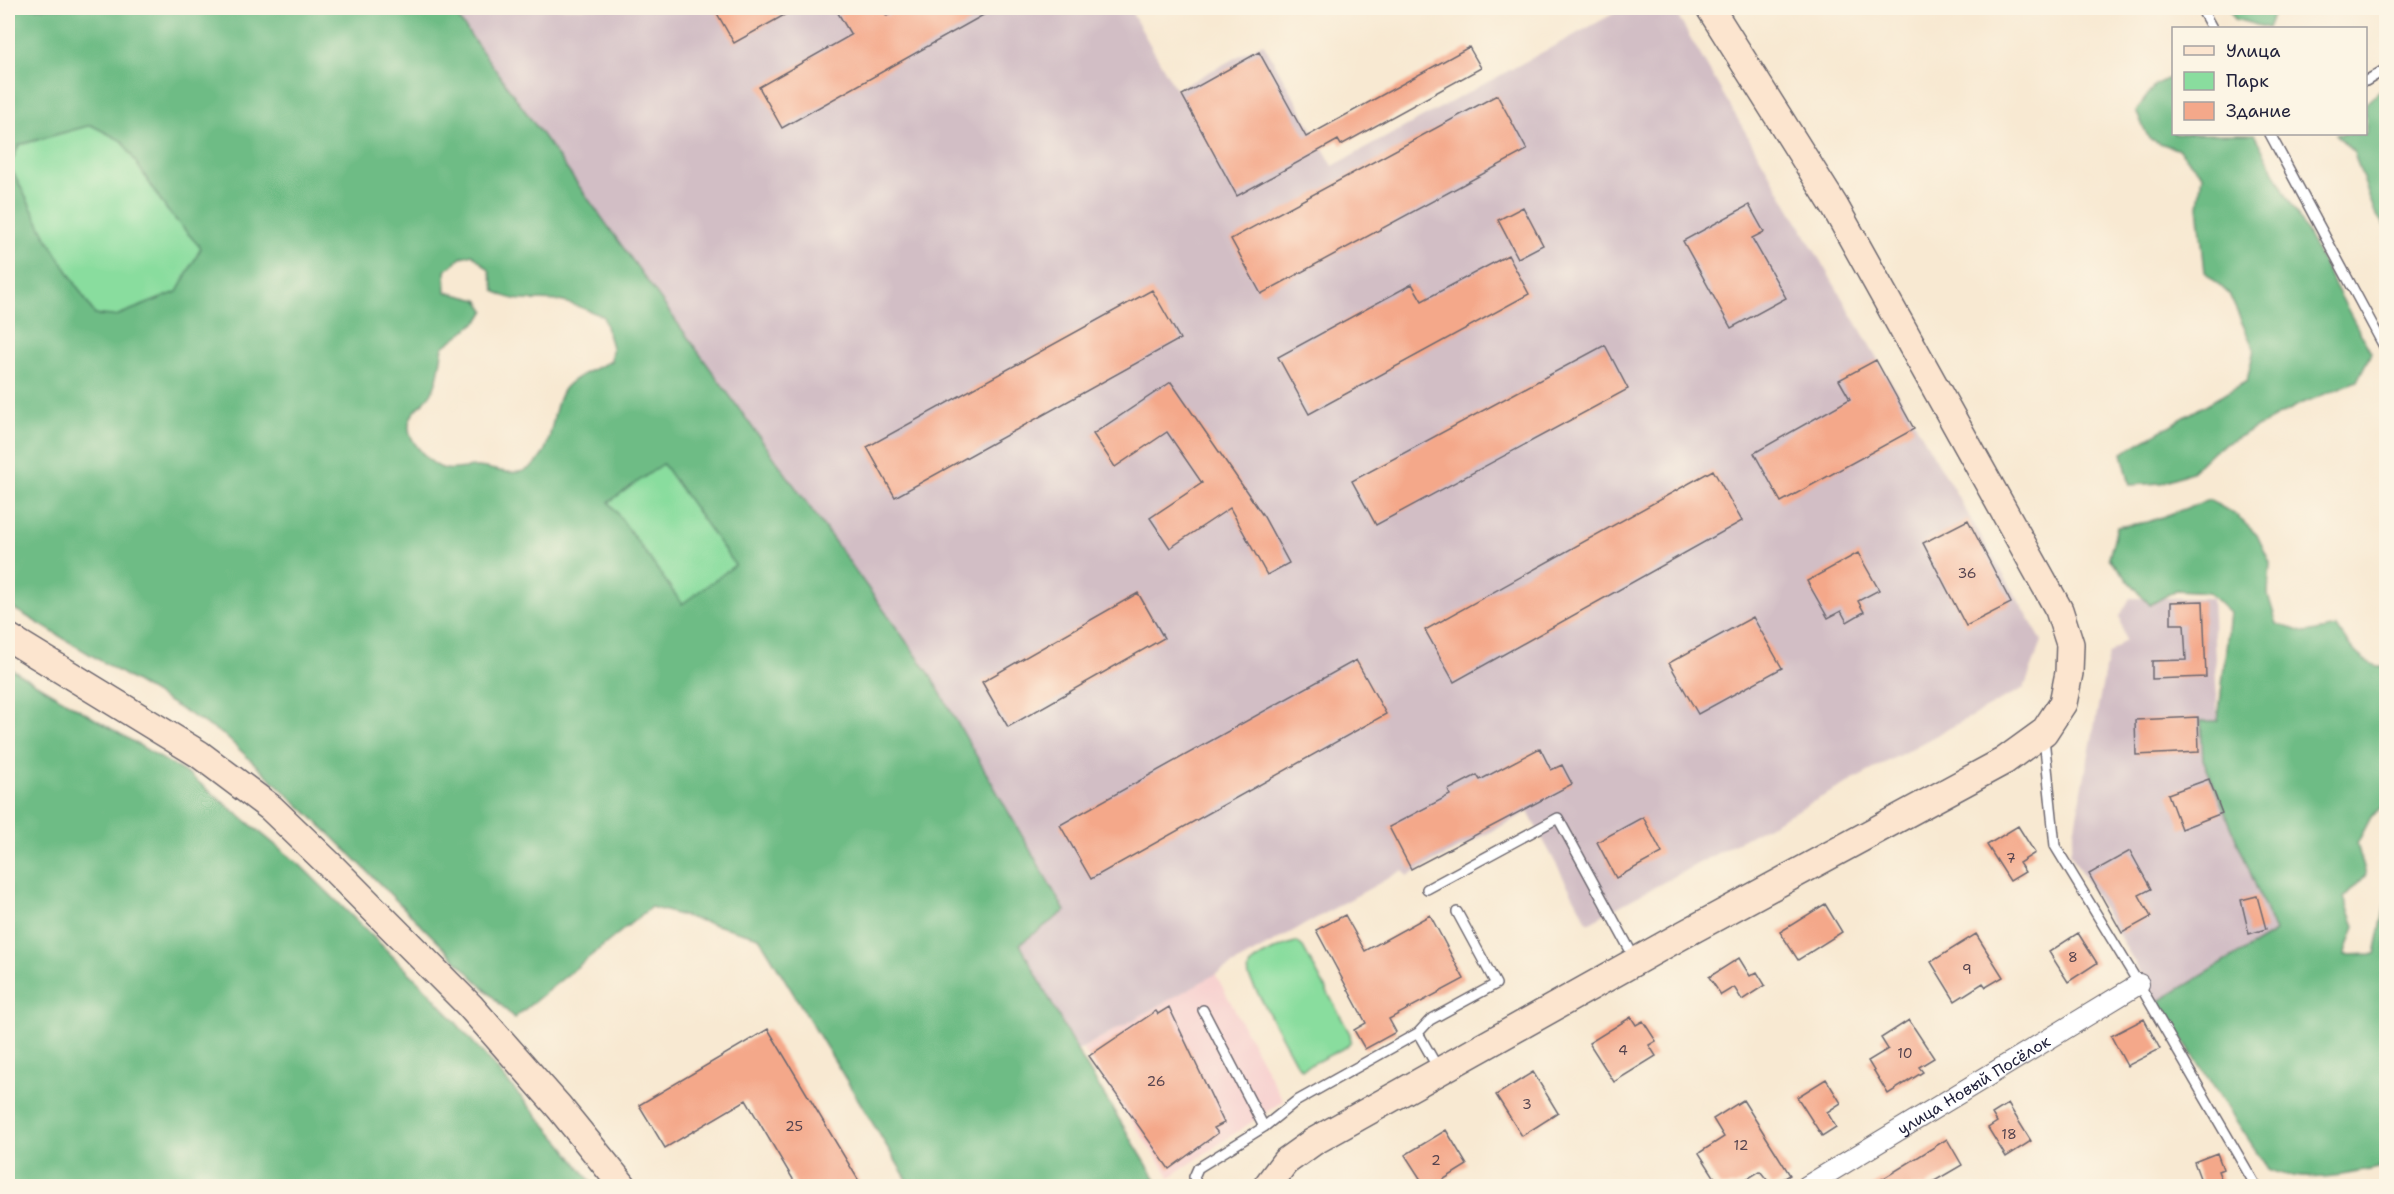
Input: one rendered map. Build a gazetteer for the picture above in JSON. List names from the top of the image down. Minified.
{"streets":{"street":["улица Новый Посёлок"]},"house_numbers":["36","7","8","9","4","10","26","3","25","18","12","2"],"legend":["Улица","Парк","Здание"]}
